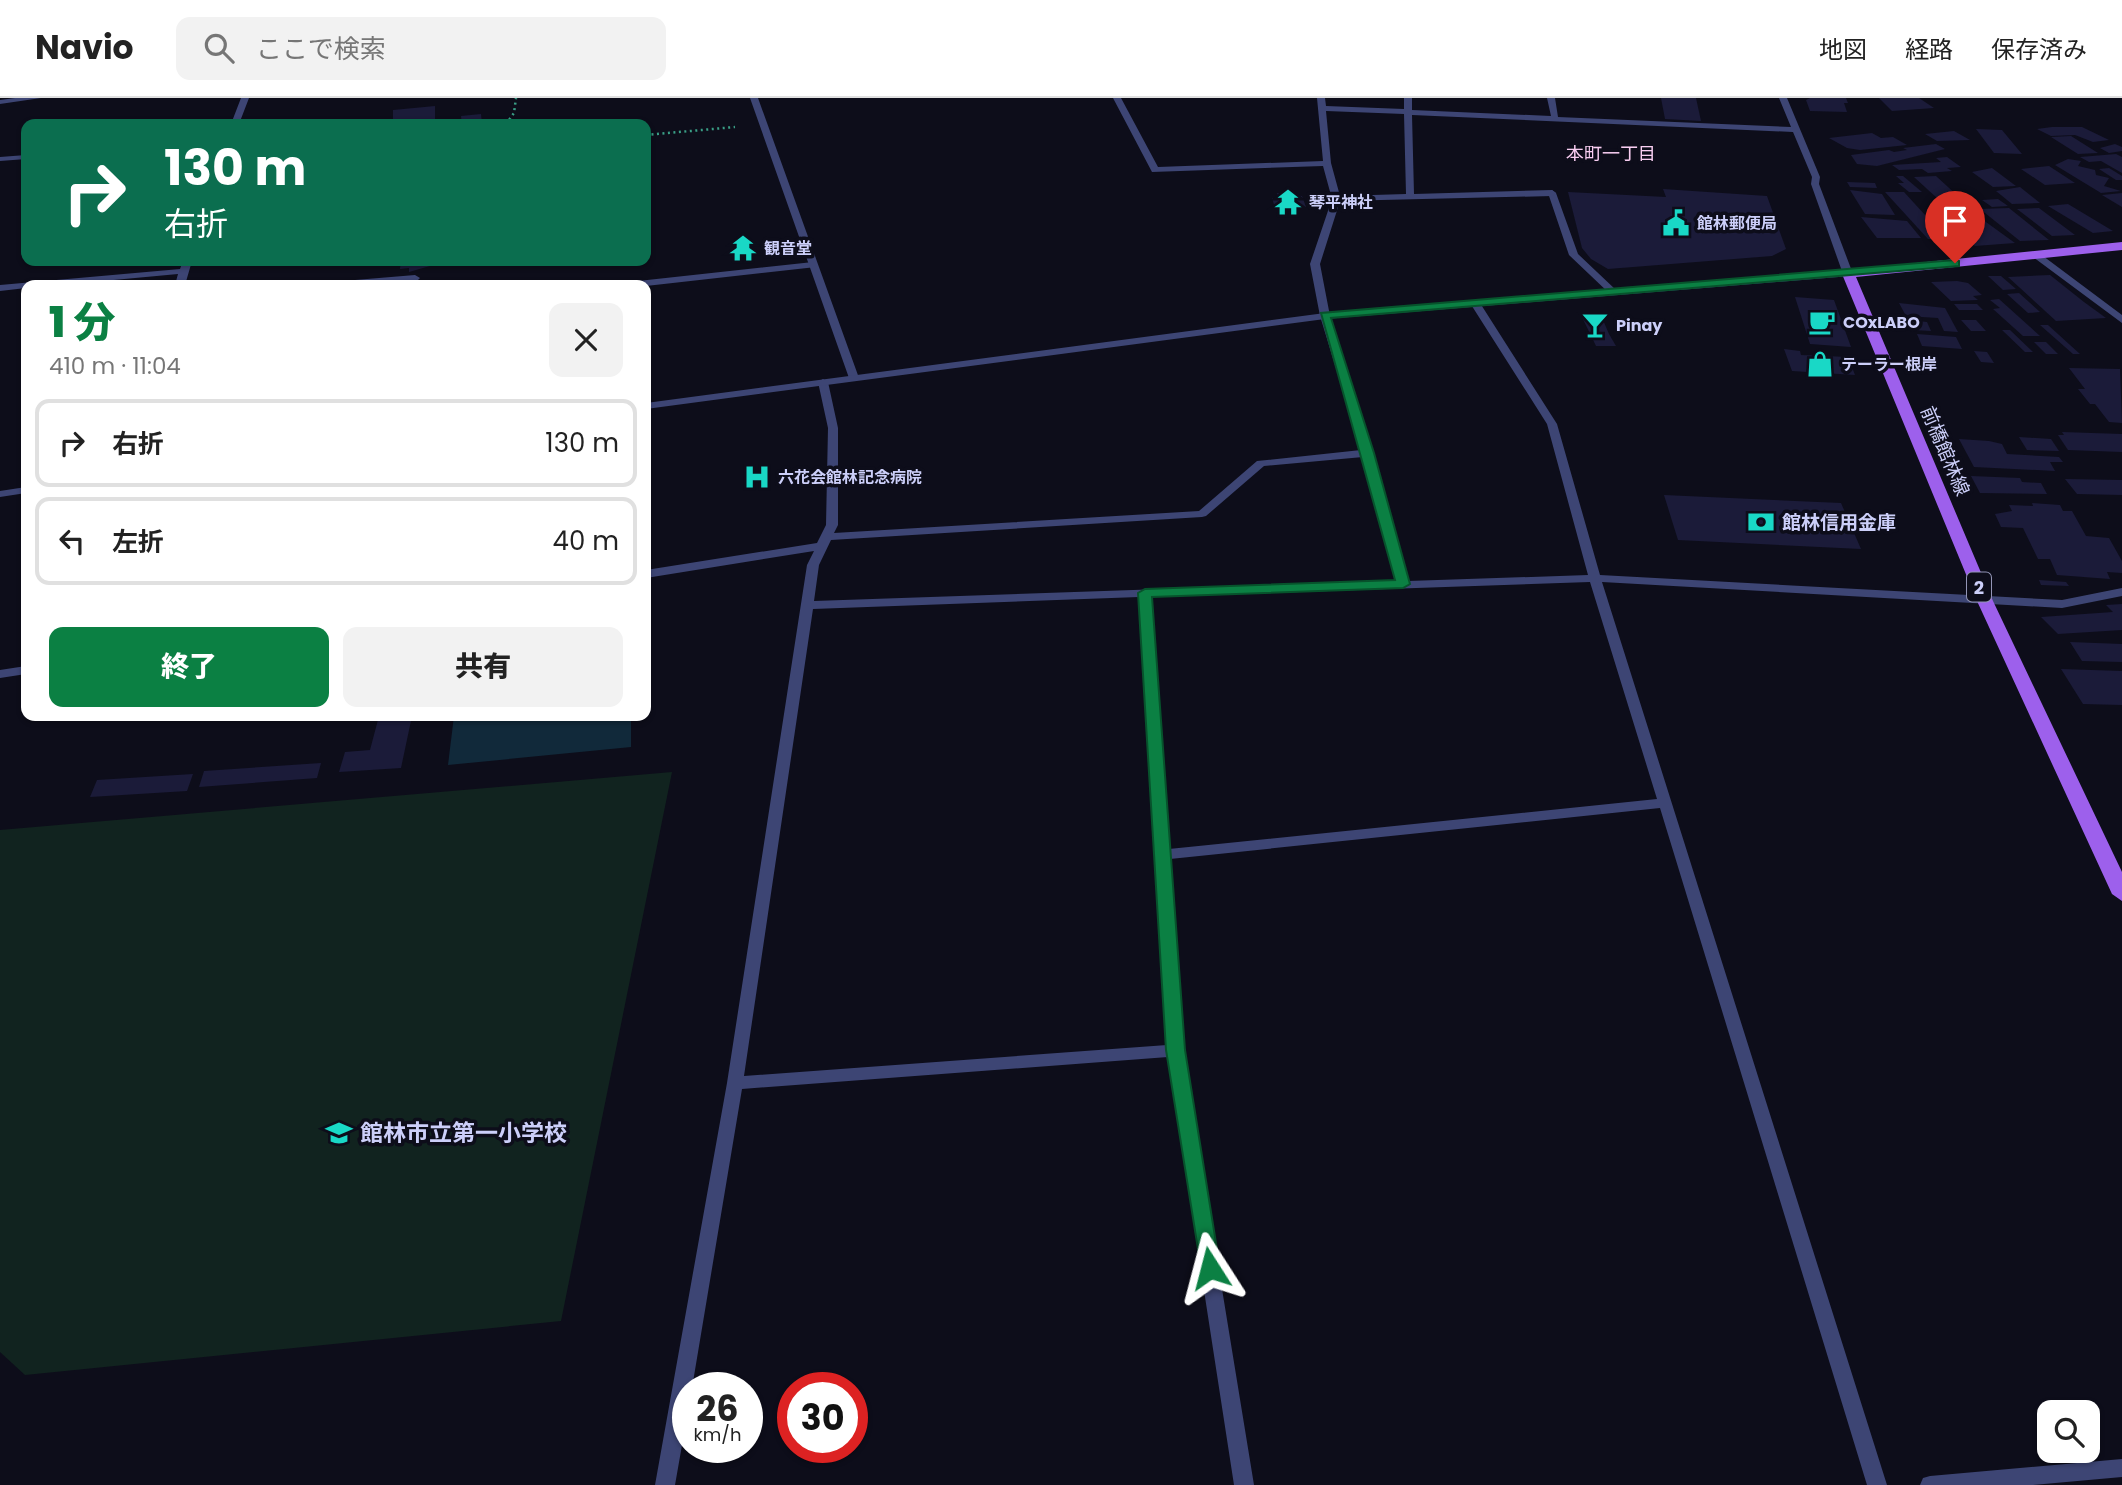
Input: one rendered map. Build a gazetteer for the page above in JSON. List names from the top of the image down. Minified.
{"streets":{"main road":["前橋館林線","2"]},"districts":["本町一丁目"],"places":{"temple":["琴平神社","観音堂"],"public building":["館林郵便局"],"cafe":["COxLABO"],"bar":["Pinay"],"shop":["テーラー根岸"],"hospital":["六花会館林記念病院"],"bank":["館林信用金庫"],"school or university":["館林市立第一小学校"]},"page":{"header":"Navio","search":"ここで検索","nav":["地図","経路","保存済み"],"turn":["130 m","右折"],"heading":["1 分","410 m · 11:04"],"list":[{"name":"右折","value":"130 m"},{"name":"左折","value":"40 m"}],"buttons":["終了","共有"],"speed":"26 km/h","limit":"30"}}
